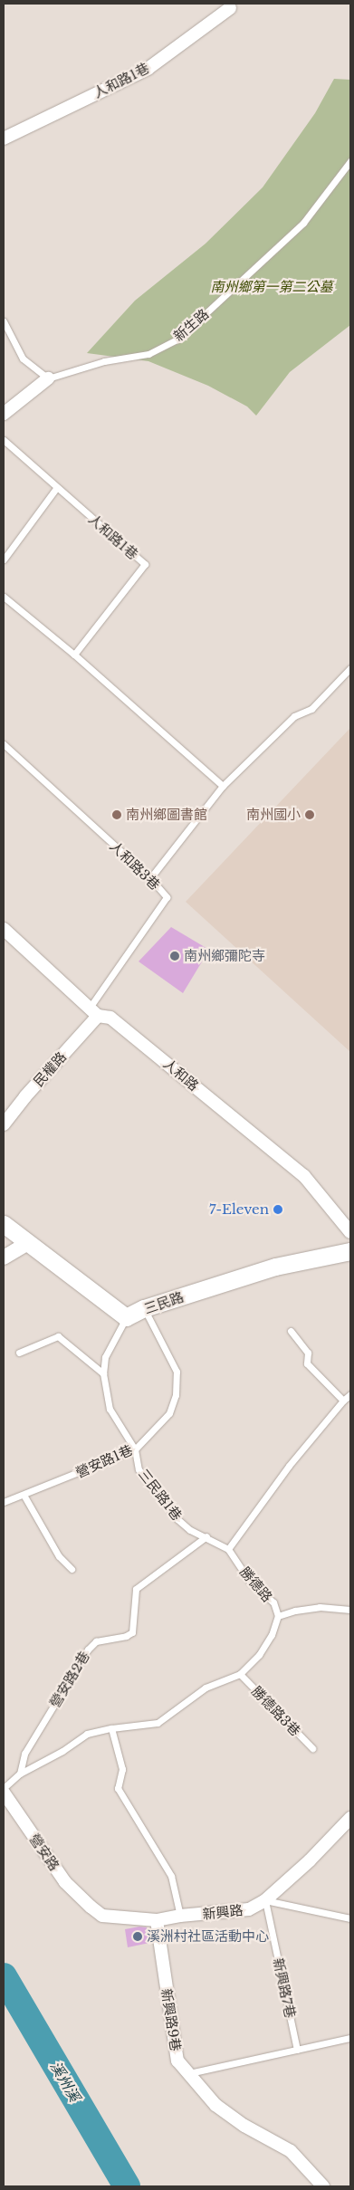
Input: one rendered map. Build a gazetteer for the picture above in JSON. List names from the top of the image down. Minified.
{"streets":{"main road":["三民路"],"street":["人和路1巷","民權路","人和路","營安路","新興路","新興路9巷"],"lane":["新生路","人和路3巷","營安路1巷","三民路1巷","勝德路","營安路2巷","勝德路3巷","新興路7巷"]},"crossings":[["人和路3巷","民權路"],["人和路3巷","人和路"],["民權路","人和路"],["三民路","營安路1巷"],["三民路","三民路1巷"],["營安路1巷","三民路1巷"],["三民路1巷","勝德路"],["三民路1巷","營安路2巷"],["勝德路","營安路2巷"],["勝德路","勝德路3巷"],["營安路","新興路"],["新興路","新興路7巷"],["新興路","新興路9巷"]],"water":["溪州溪"],"parks":["南州鄉第一第二公墓"],"places":["南州鄉圖書館","南州國小","南州鄉彌陀寺","7-Eleven","溪洲村社區活動中心"]}
